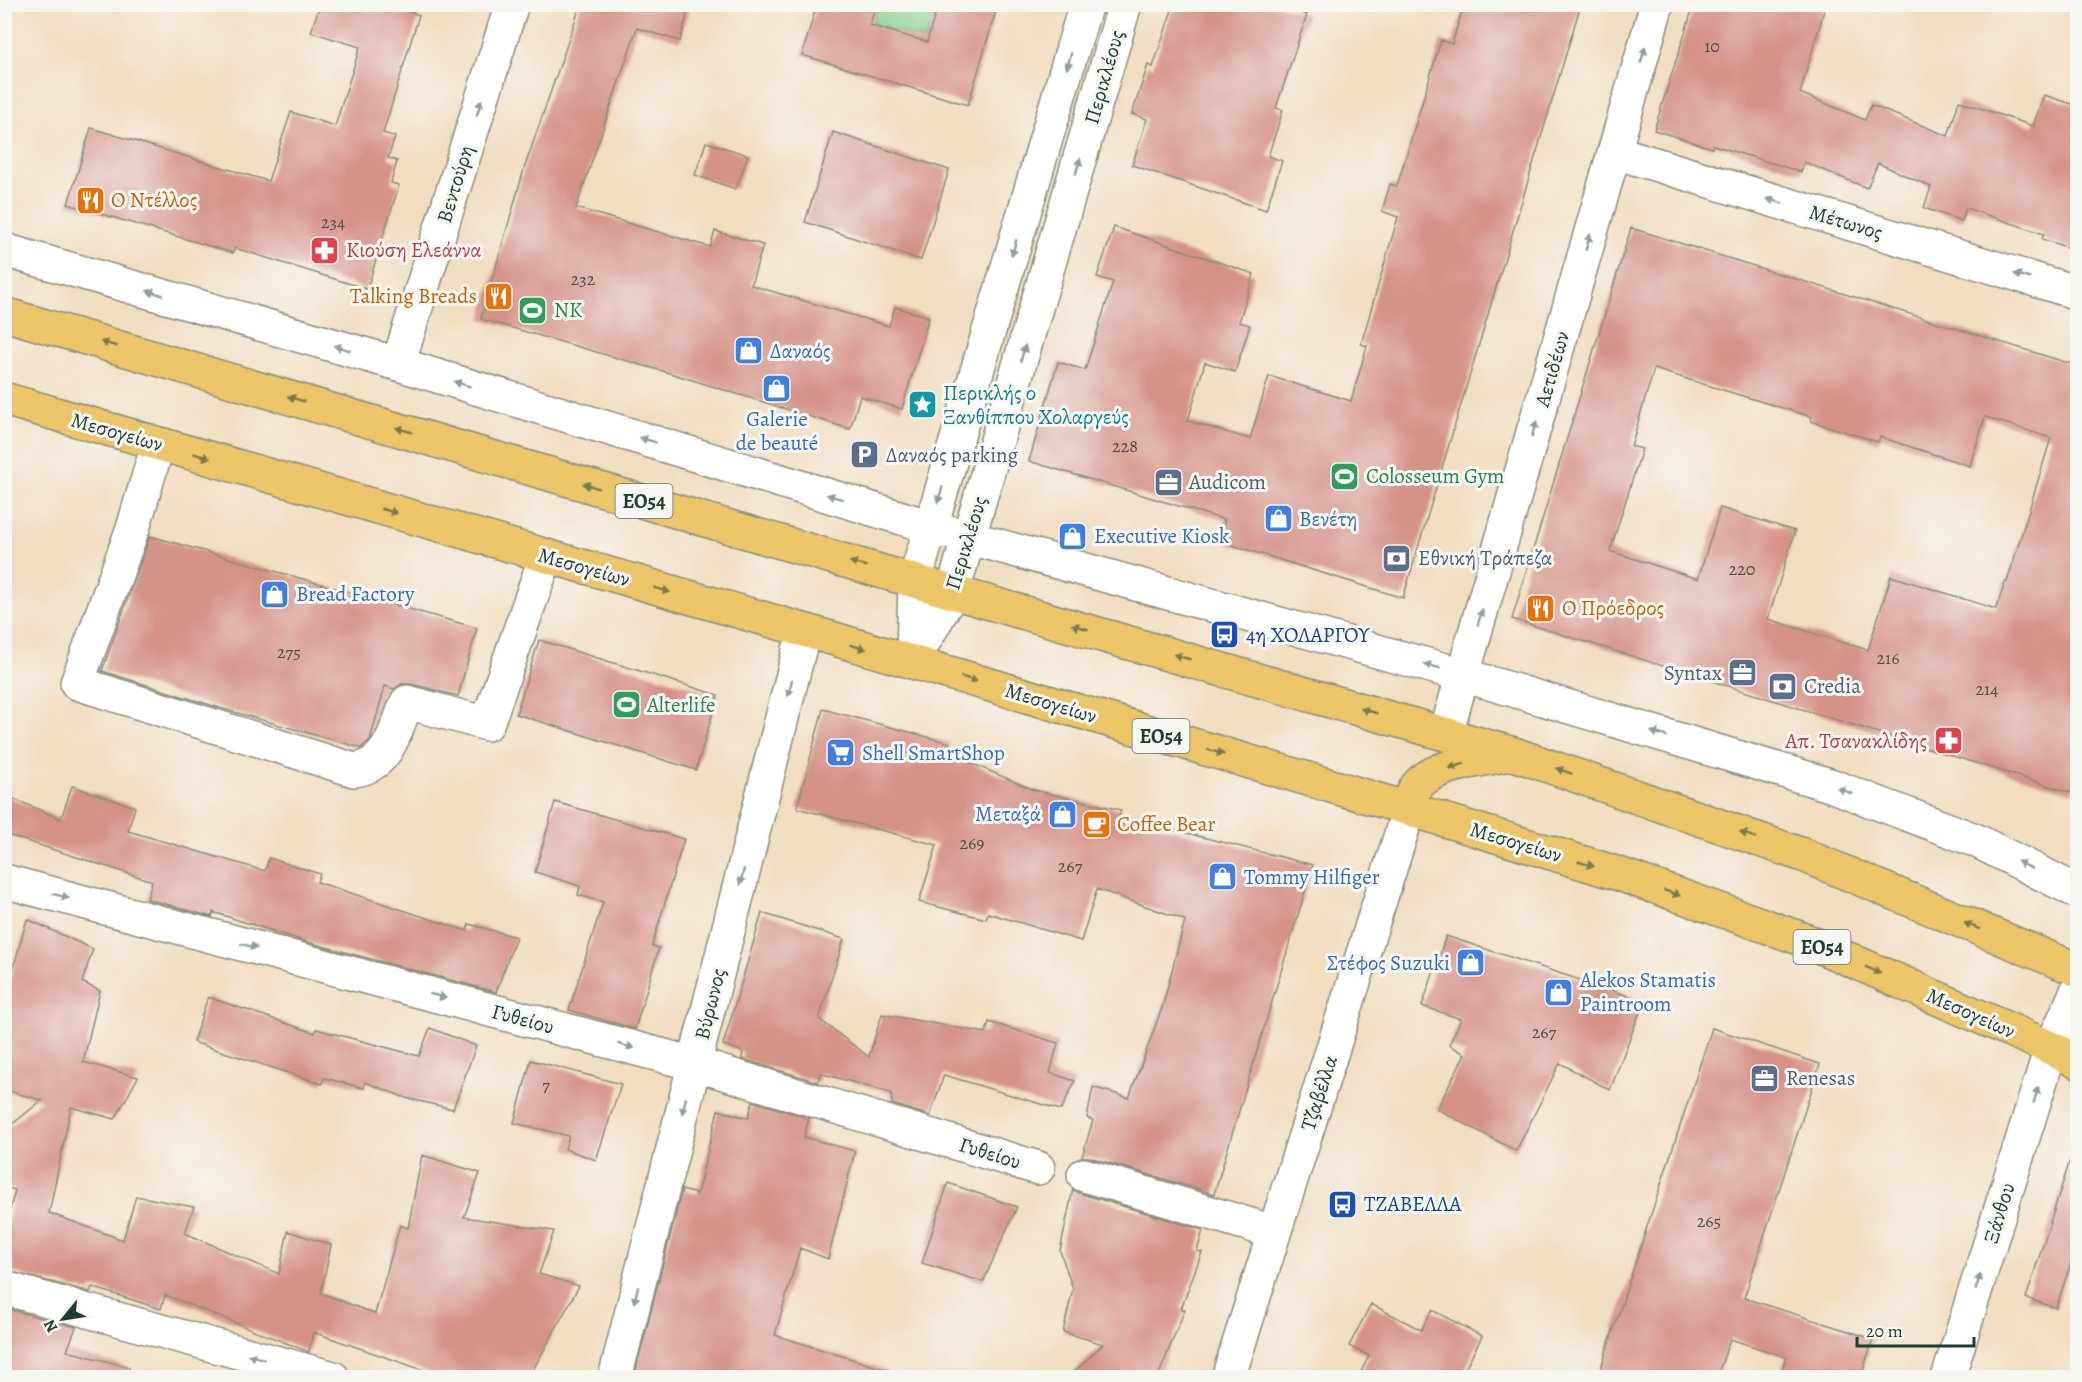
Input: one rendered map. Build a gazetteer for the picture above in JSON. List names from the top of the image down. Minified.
{"streets":{"main road":["Μεσογείων","ΕΟ54"],"street":["Περικλέους","Βεντούρη","Μέτωνος","Αετιδέων","Βύρωνος","Γυθείου","Τζαβέλλα","Ξάνθου"]},"crossings":[["Περικλέους","Μεσογείων"],["Περικλέους","ΕΟ54"],["Μέτωνος","Αετιδέων"],["Αετιδέων","ΕΟ54"],["Μεσογείων","Βύρωνος"],["Μεσογείων","Τζαβέλλα"],["Μεσογείων","Ξάνθου"],["Βύρωνος","Γυθείου"]],"one_way":["Βεντούρη","Μέτωνος","Αετιδέων","Βύρωνος","Γυθείου","Ξάνθου"],"places":{"restaurant":["Ο Ντέλλος","Talking Breads","Ο Πρόεδρος"],"pharmacy":["Κιούση Ελεάννα","Απ. Τσανακλίδης"],"sports":["NK","Colosseum Gym","Alterlife"],"shop":["Δαναός","Galerie de beauté","Βενέτη","Executive Kiosk","Bread Factory","Μεταξά","Tommy Hilfiger","Στέφος Suzuki","Alekos Stamatis Paintroom"],"place":["Περικλής ο Ξανθίππου Χολαργεύς"],"parking":["Δαναός parking"],"office":["Audicom","Syntax","Renesas"],"bank":["Εθνική Τράπεζα","Credia"],"bus stop":["4η ΧΟΛΑΡΓΟΥ","ΤΖΑΒΕΛΛΑ"],"supermarket":["Shell SmartShop"],"cafe":["Coffee Bear"]},"house_numbers":["10","234","232","228","220","275","216","214","269","267","267","7","265"],"scale_bar":"20 m","north":"bottom left"}
